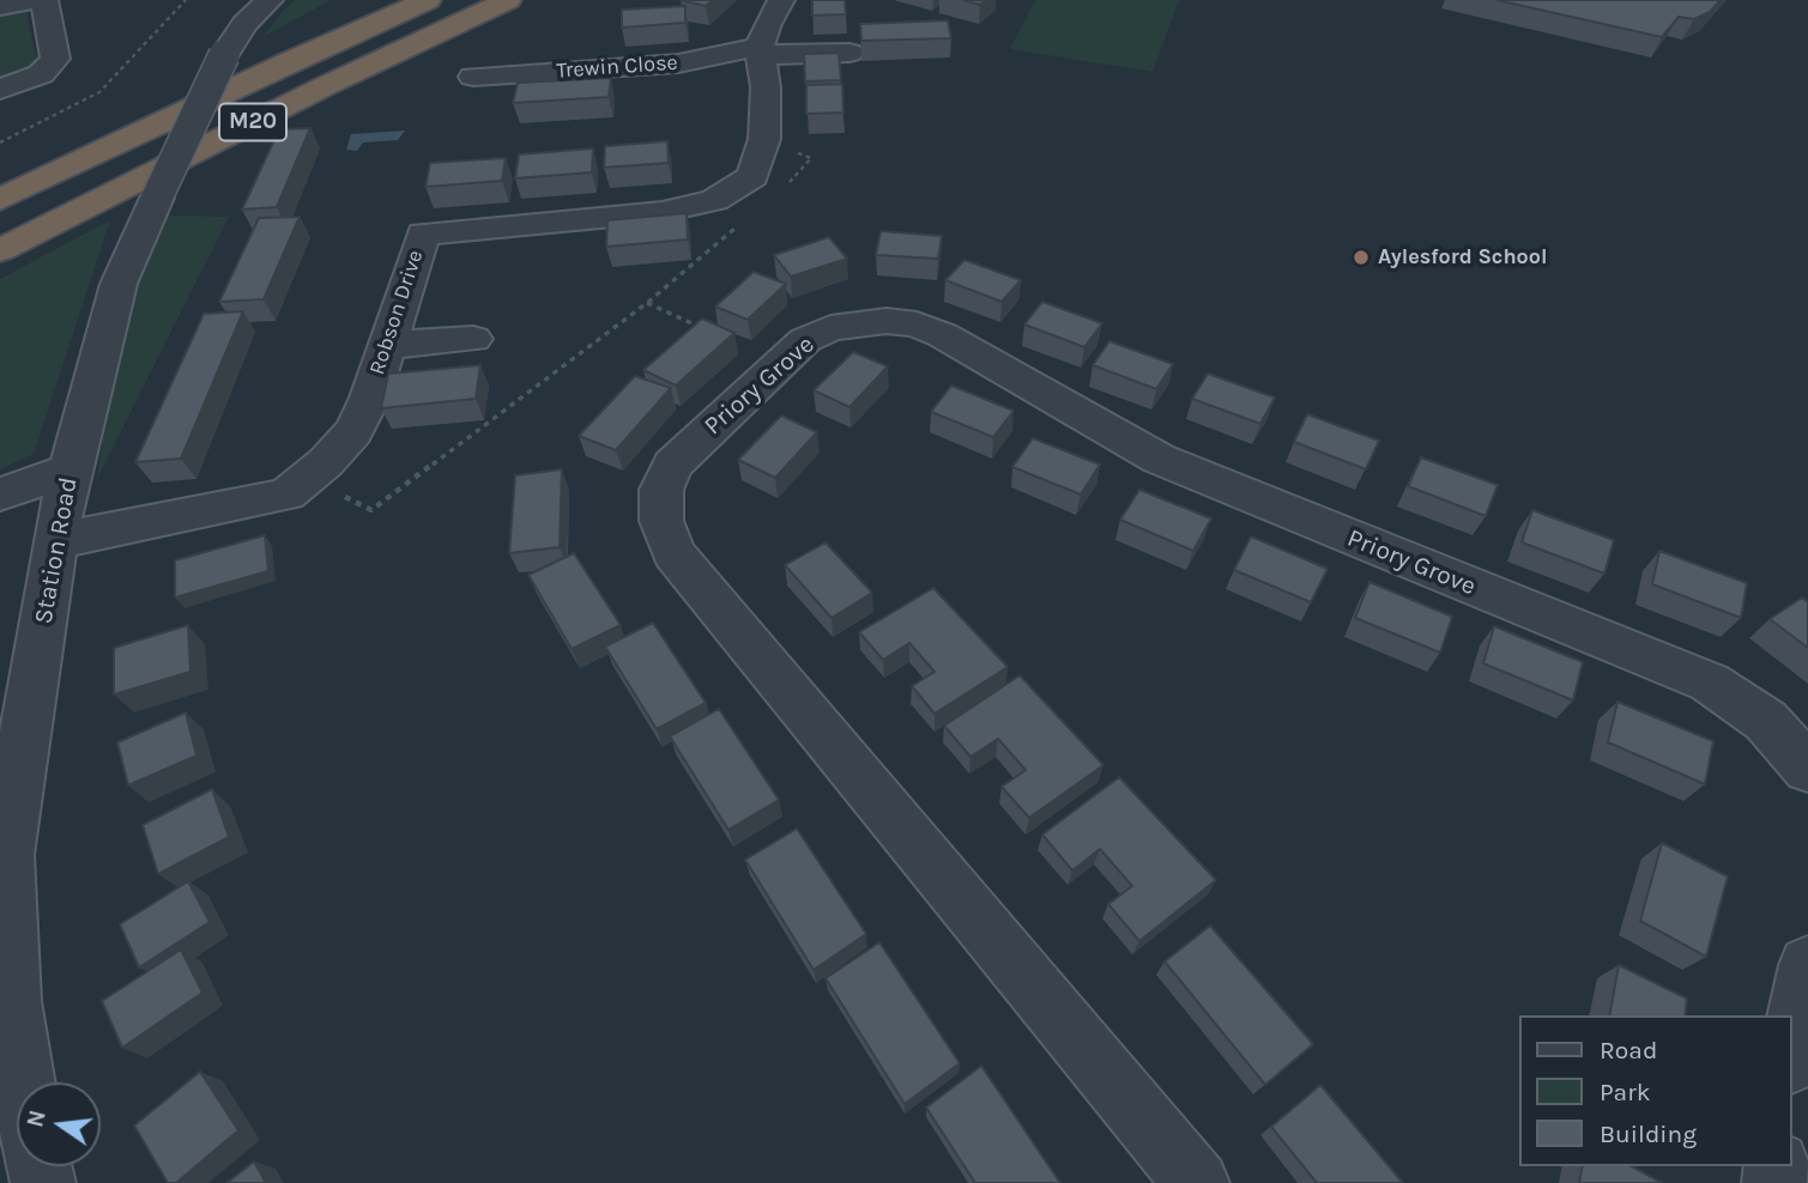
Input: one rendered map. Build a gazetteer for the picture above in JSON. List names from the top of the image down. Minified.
{"streets":{"highway":["M20"],"street":["Trewin Close","Robson Drive","Priory Grove","Station Road"]},"crossings":[["Trewin Close","Robson Drive"],["Robson Drive","Station Road"]],"places":["Aylesford School"],"legend":["Road","Park","Building"],"north":"left"}
